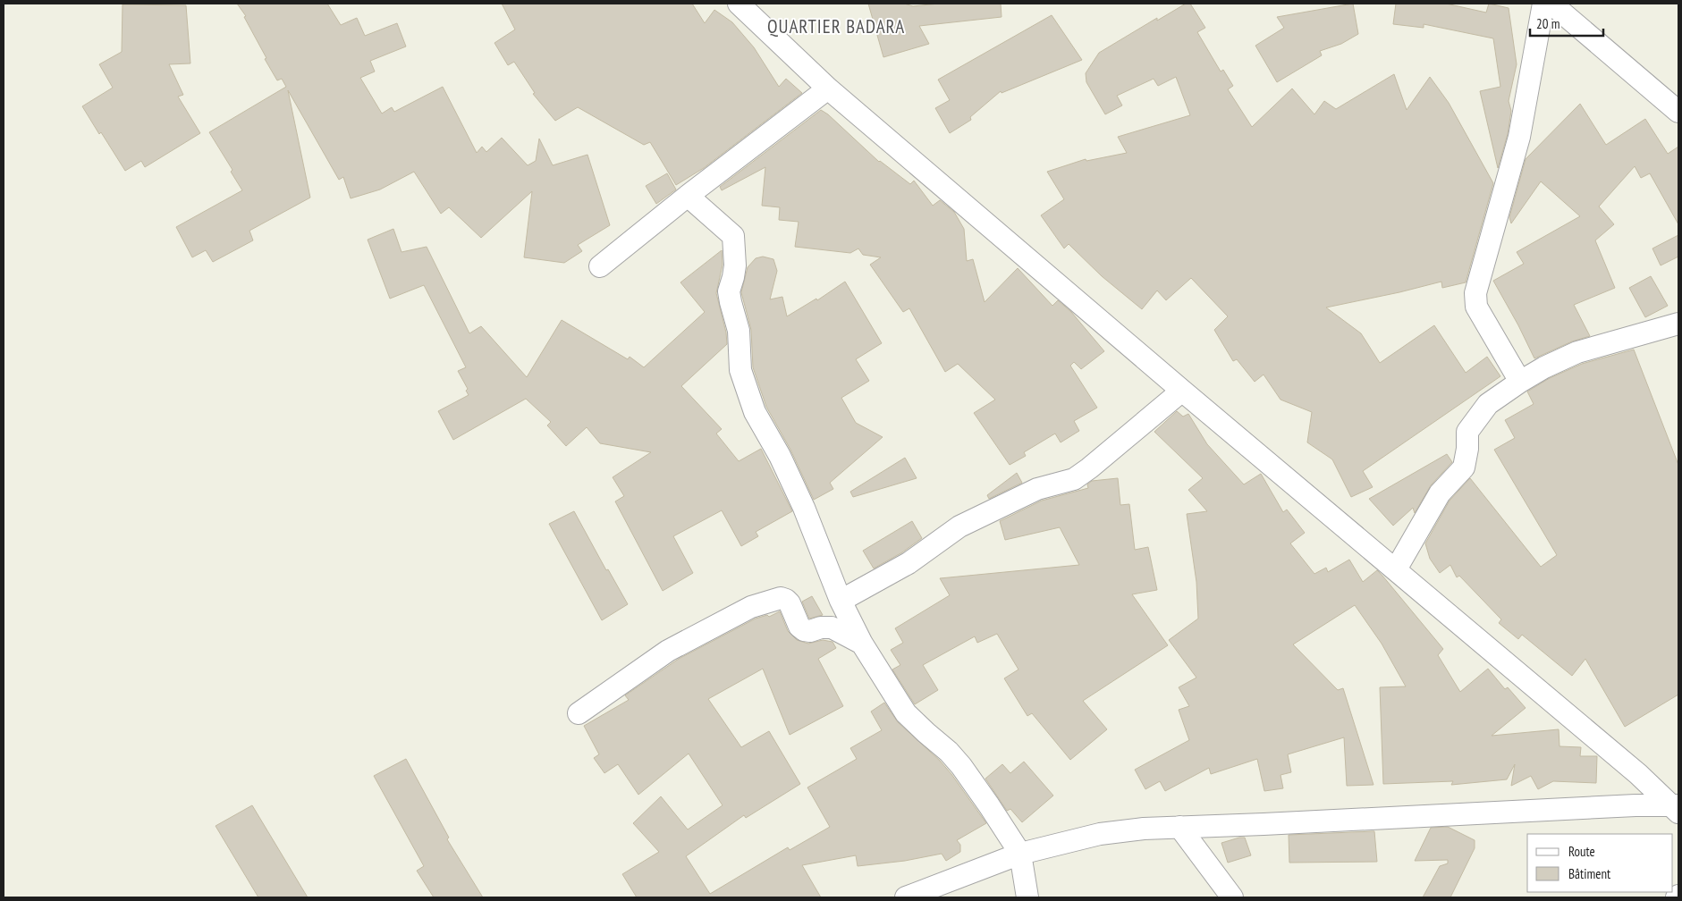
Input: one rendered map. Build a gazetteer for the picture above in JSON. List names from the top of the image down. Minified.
{"districts":["QUARTIER BADARA"],"legend":["Route","Bâtiment"],"scale_bar":"20 m"}
